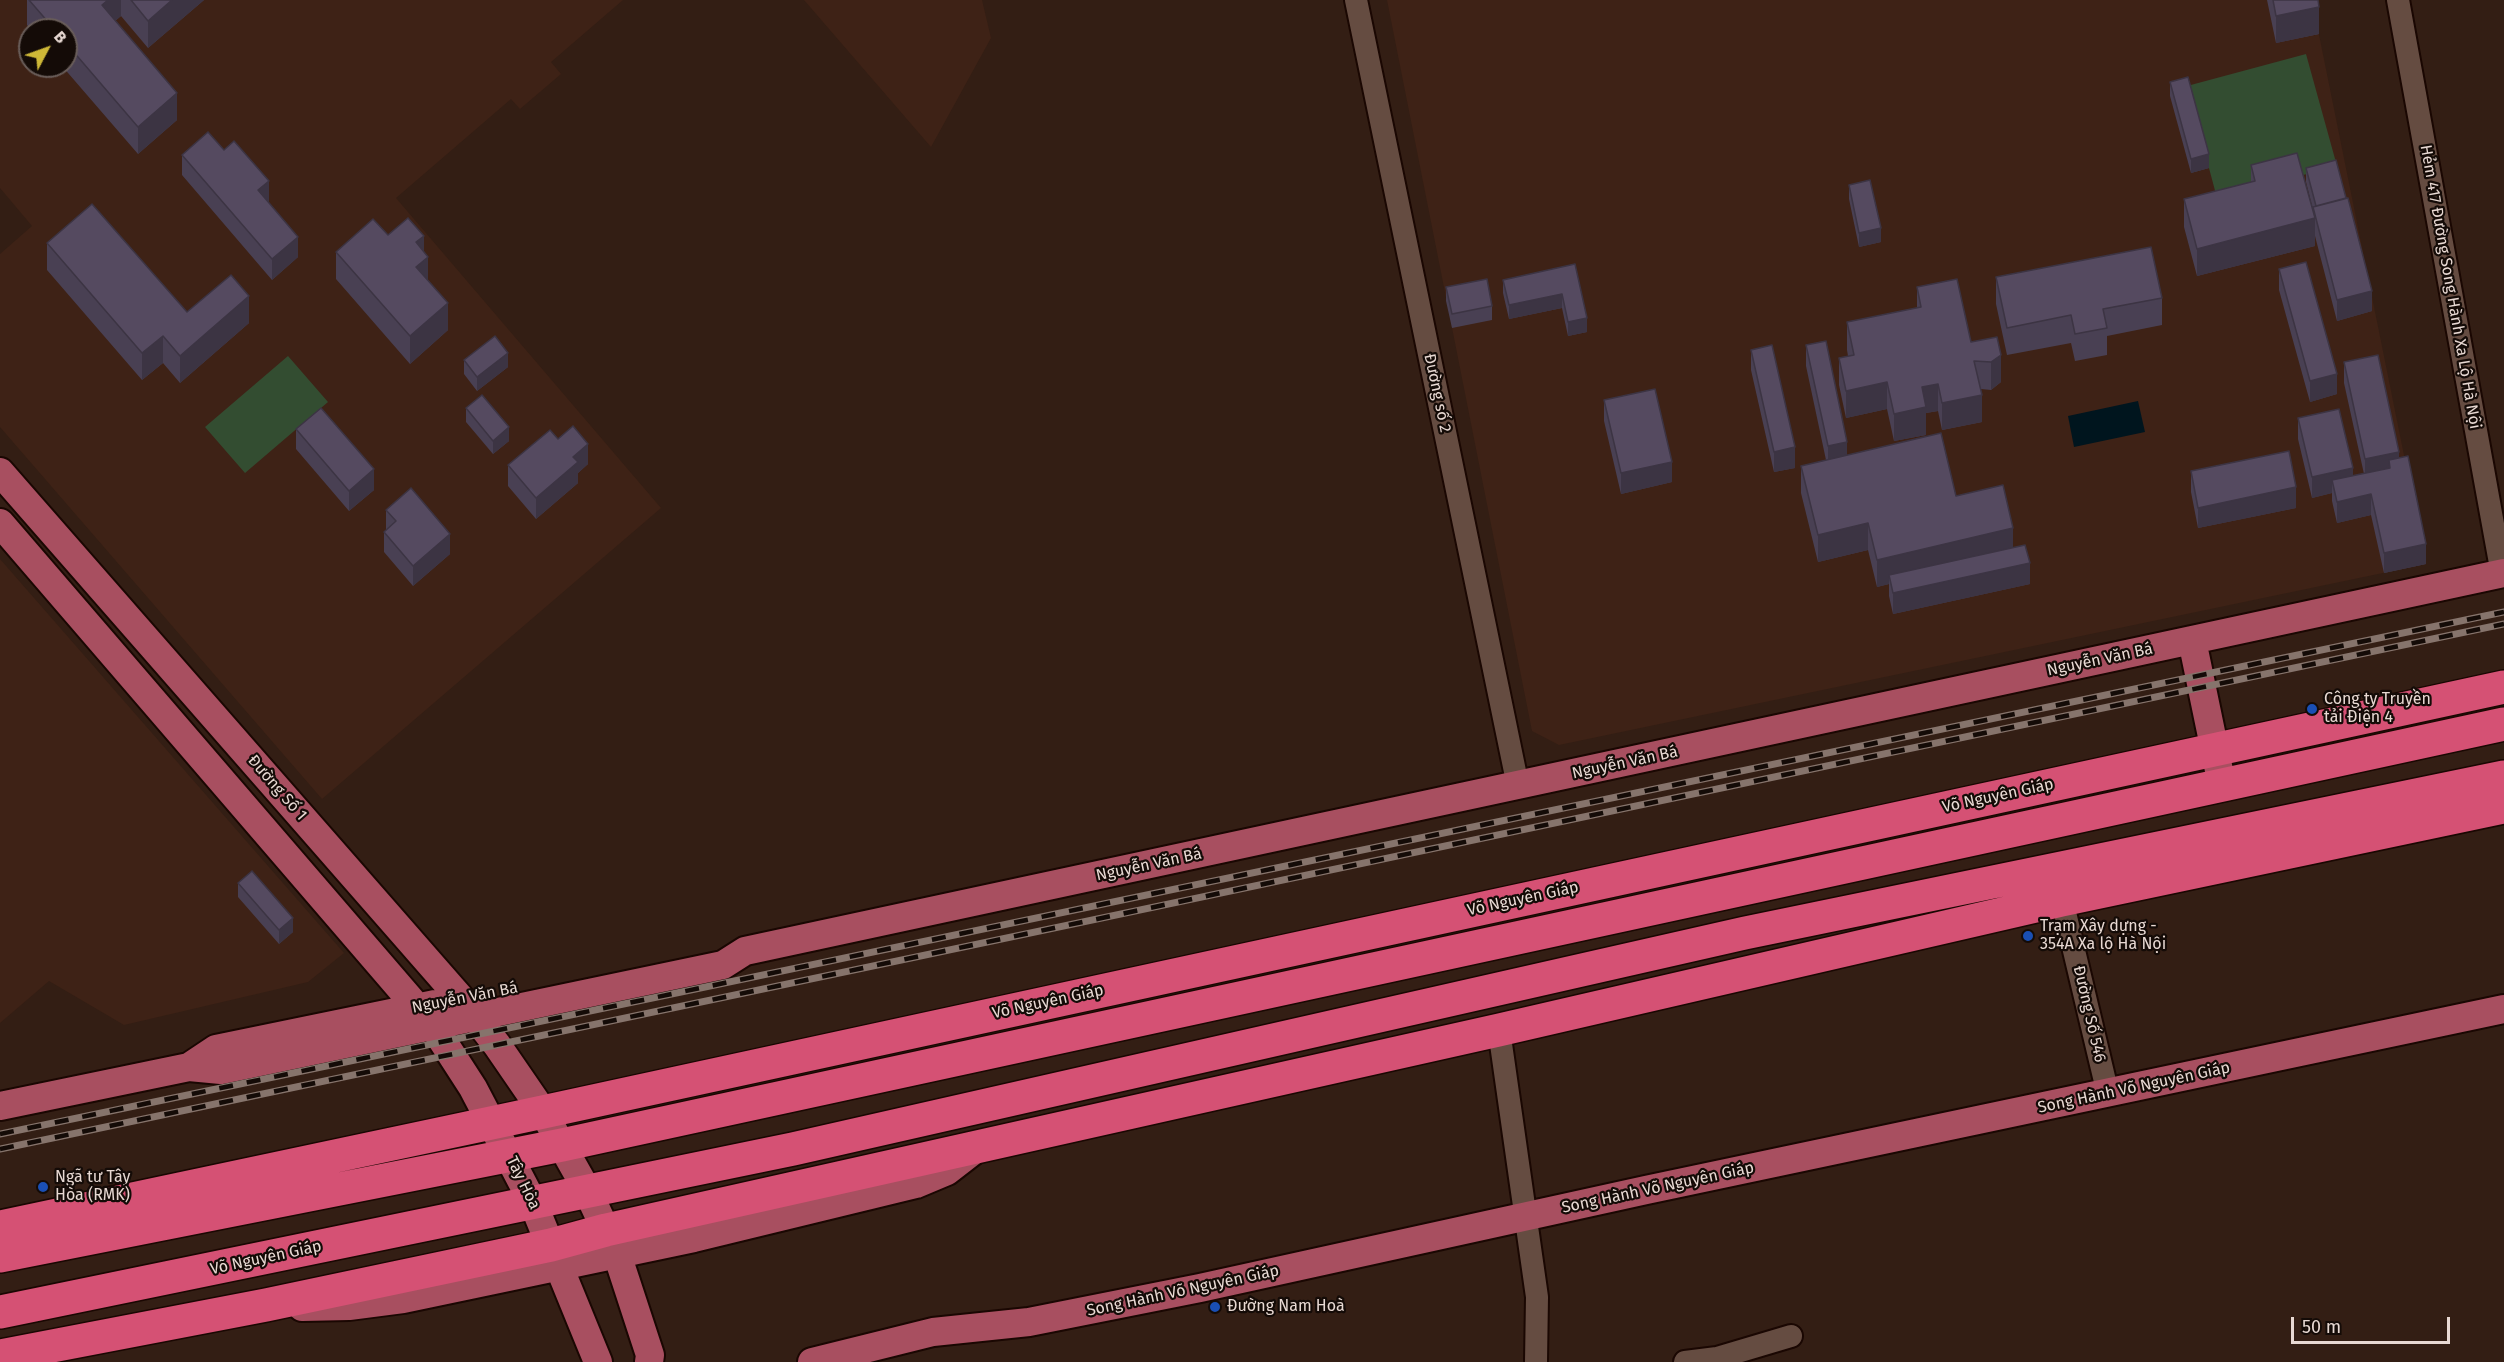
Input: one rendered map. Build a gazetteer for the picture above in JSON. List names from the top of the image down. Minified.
{"streets":{"highway":["Võ Nguyên Giáp"],"main road":["Nguyễn Văn Bá","Đường Số 1","Song Hành Võ Nguyên Giáp","Tây Hòa"],"street":["Hẻm 417 Đường Song Hành Xa Lộ Hà Nội","Đường số 2","Đường Số 546"]},"crossings":[["Hẻm 417 Đường Song Hành Xa Lộ Hà Nội","Nguyễn Văn Bá"],["Đường số 2","Nguyễn Văn Bá"],["Nguyễn Văn Bá","Đường Số 1"],["Đường Số 1","Võ Nguyên Giáp"],["Võ Nguyên Giáp","Tây Hòa"],["Đường Số 546","Song Hành Võ Nguyên Giáp"]],"places":["Công ty Truyền tải Điện 4","Trạm Xây dựng - 354A Xa lộ Hà Nội","Ngã tư Tây Hòa (RMK)","Đường Nam Hoà"],"scale_bar":"50 m","north":"top right"}
